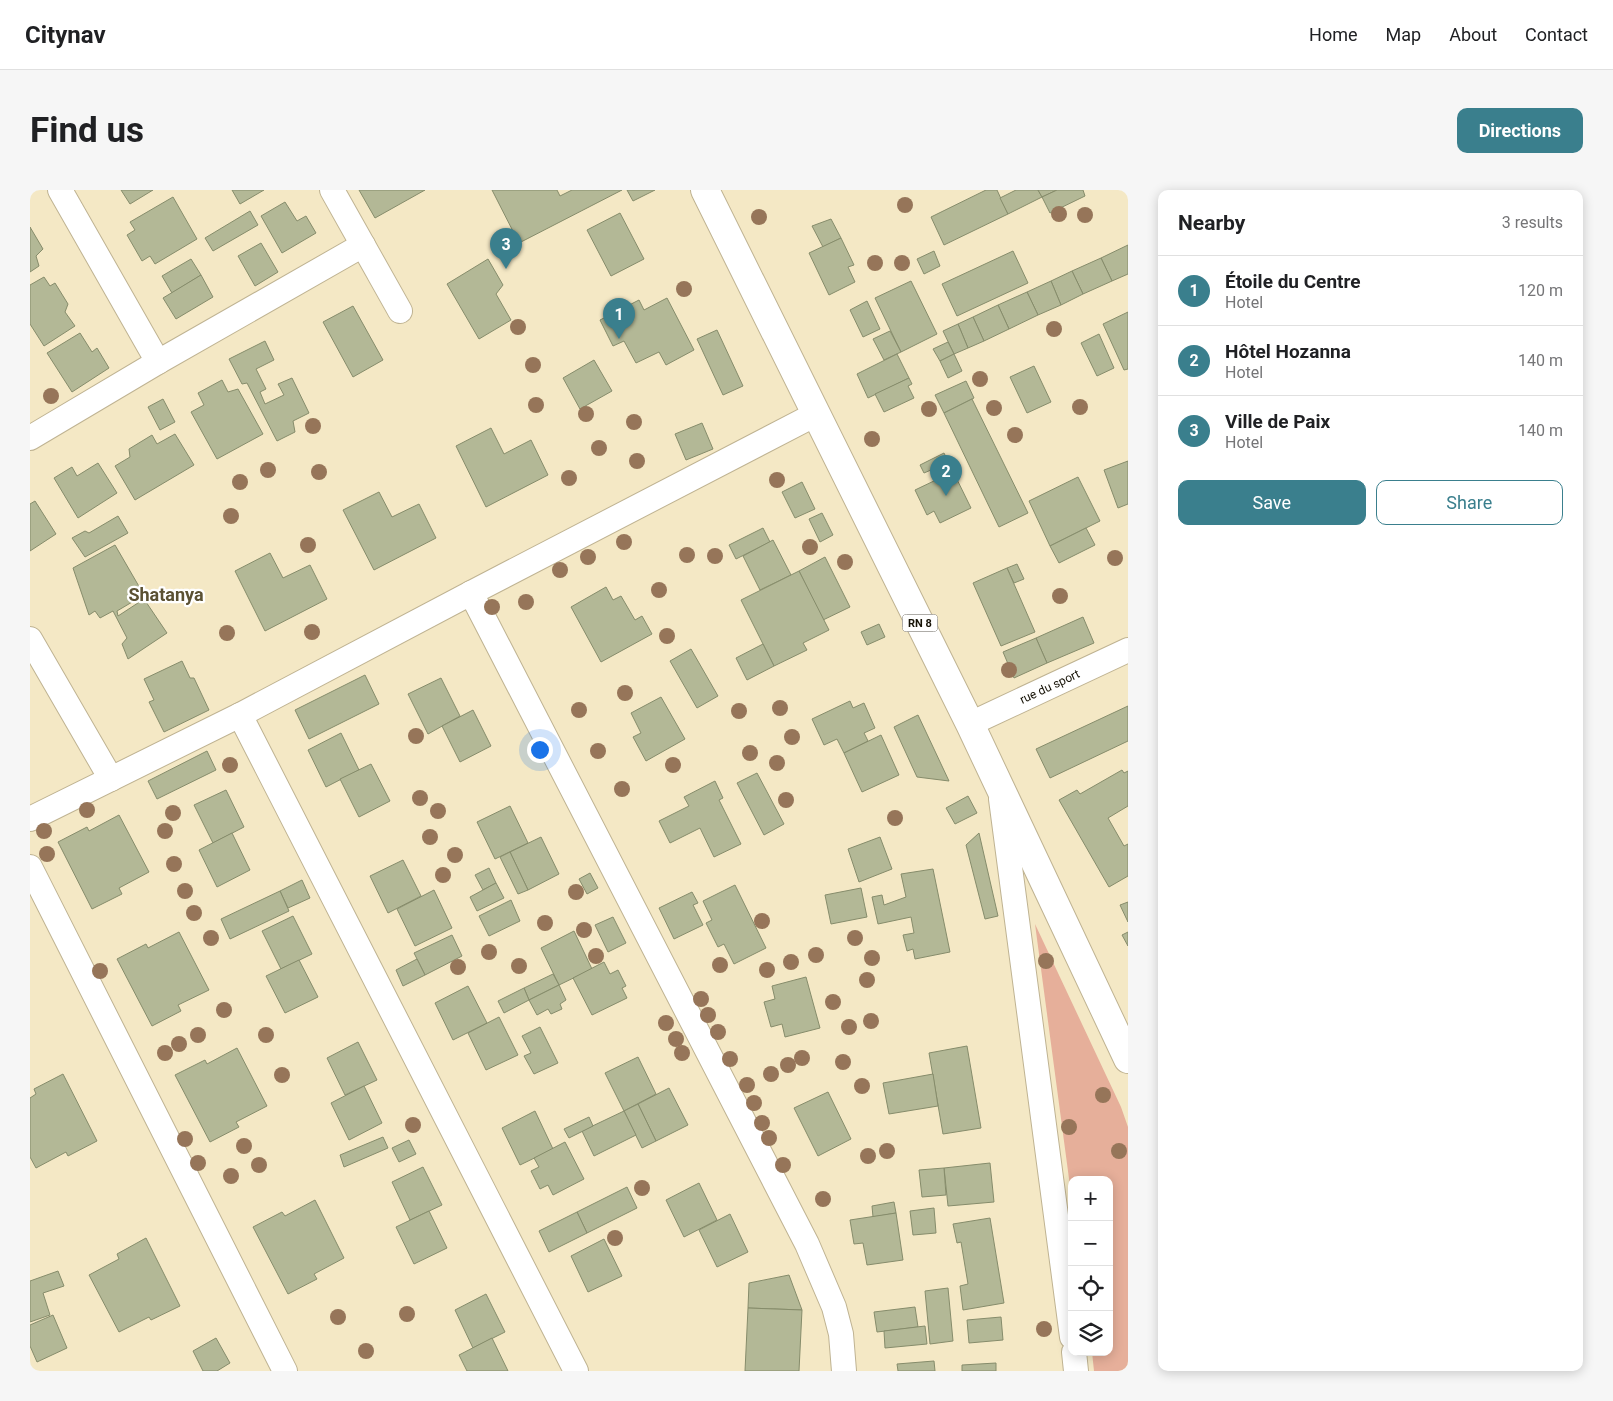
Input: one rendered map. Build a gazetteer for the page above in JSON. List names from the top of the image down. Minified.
{"streets":{"main road":["RN 8"],"street":["rue du sport"]},"crossings":[["RN 8","rue du sport"]],"districts":["Shatanya"],"page":{"header":"Citynav","nav":["Home","Map","About","Contact"],"buttons":["Directions",["Save","Share"]],"title":"Find us","heading":["Nearby","3 results"],"pins":["3","1","2"],"list":[{"mark":"1","name":"Étoile du Centre","note":"Hotel","value":"120 m"},{"mark":"2","name":"Hôtel Hozanna","note":"Hotel","value":"140 m"},{"mark":"3","name":"Ville de Paix","note":"Hotel","value":"140 m"}],"map_buttons":["+","−"]}}
